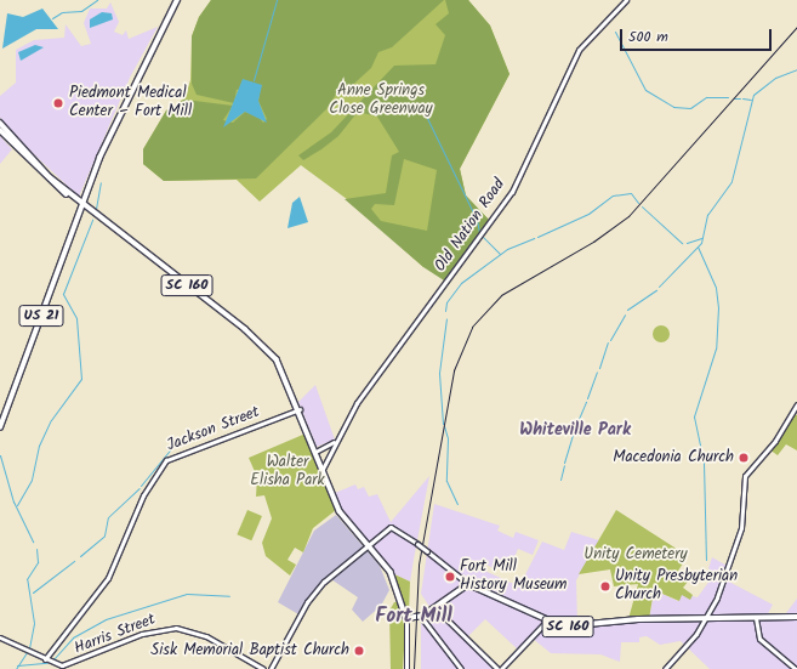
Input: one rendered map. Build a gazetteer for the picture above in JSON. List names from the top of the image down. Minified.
{"streets":{"main road":["SC 160","US 21"],"street":["Old Nation Road","Jackson Street","Harris Street"]},"crossings":[["SC 160","US 21"],["SC 160","Jackson Street"],["Jackson Street","Harris Street"]],"districts":["Whiteville Park","Fort Mill"],"parks":["Anne Springs Close Greenway","Walter Elisha Park","Unity Cemetery"],"places":["Piedmont Medical Center – Fort Mill","Macedonia Church","Fort Mill History Museum","Unity Presbyterian Church","Sisk Memorial Baptist Church"],"scale_bar":"500 m"}
